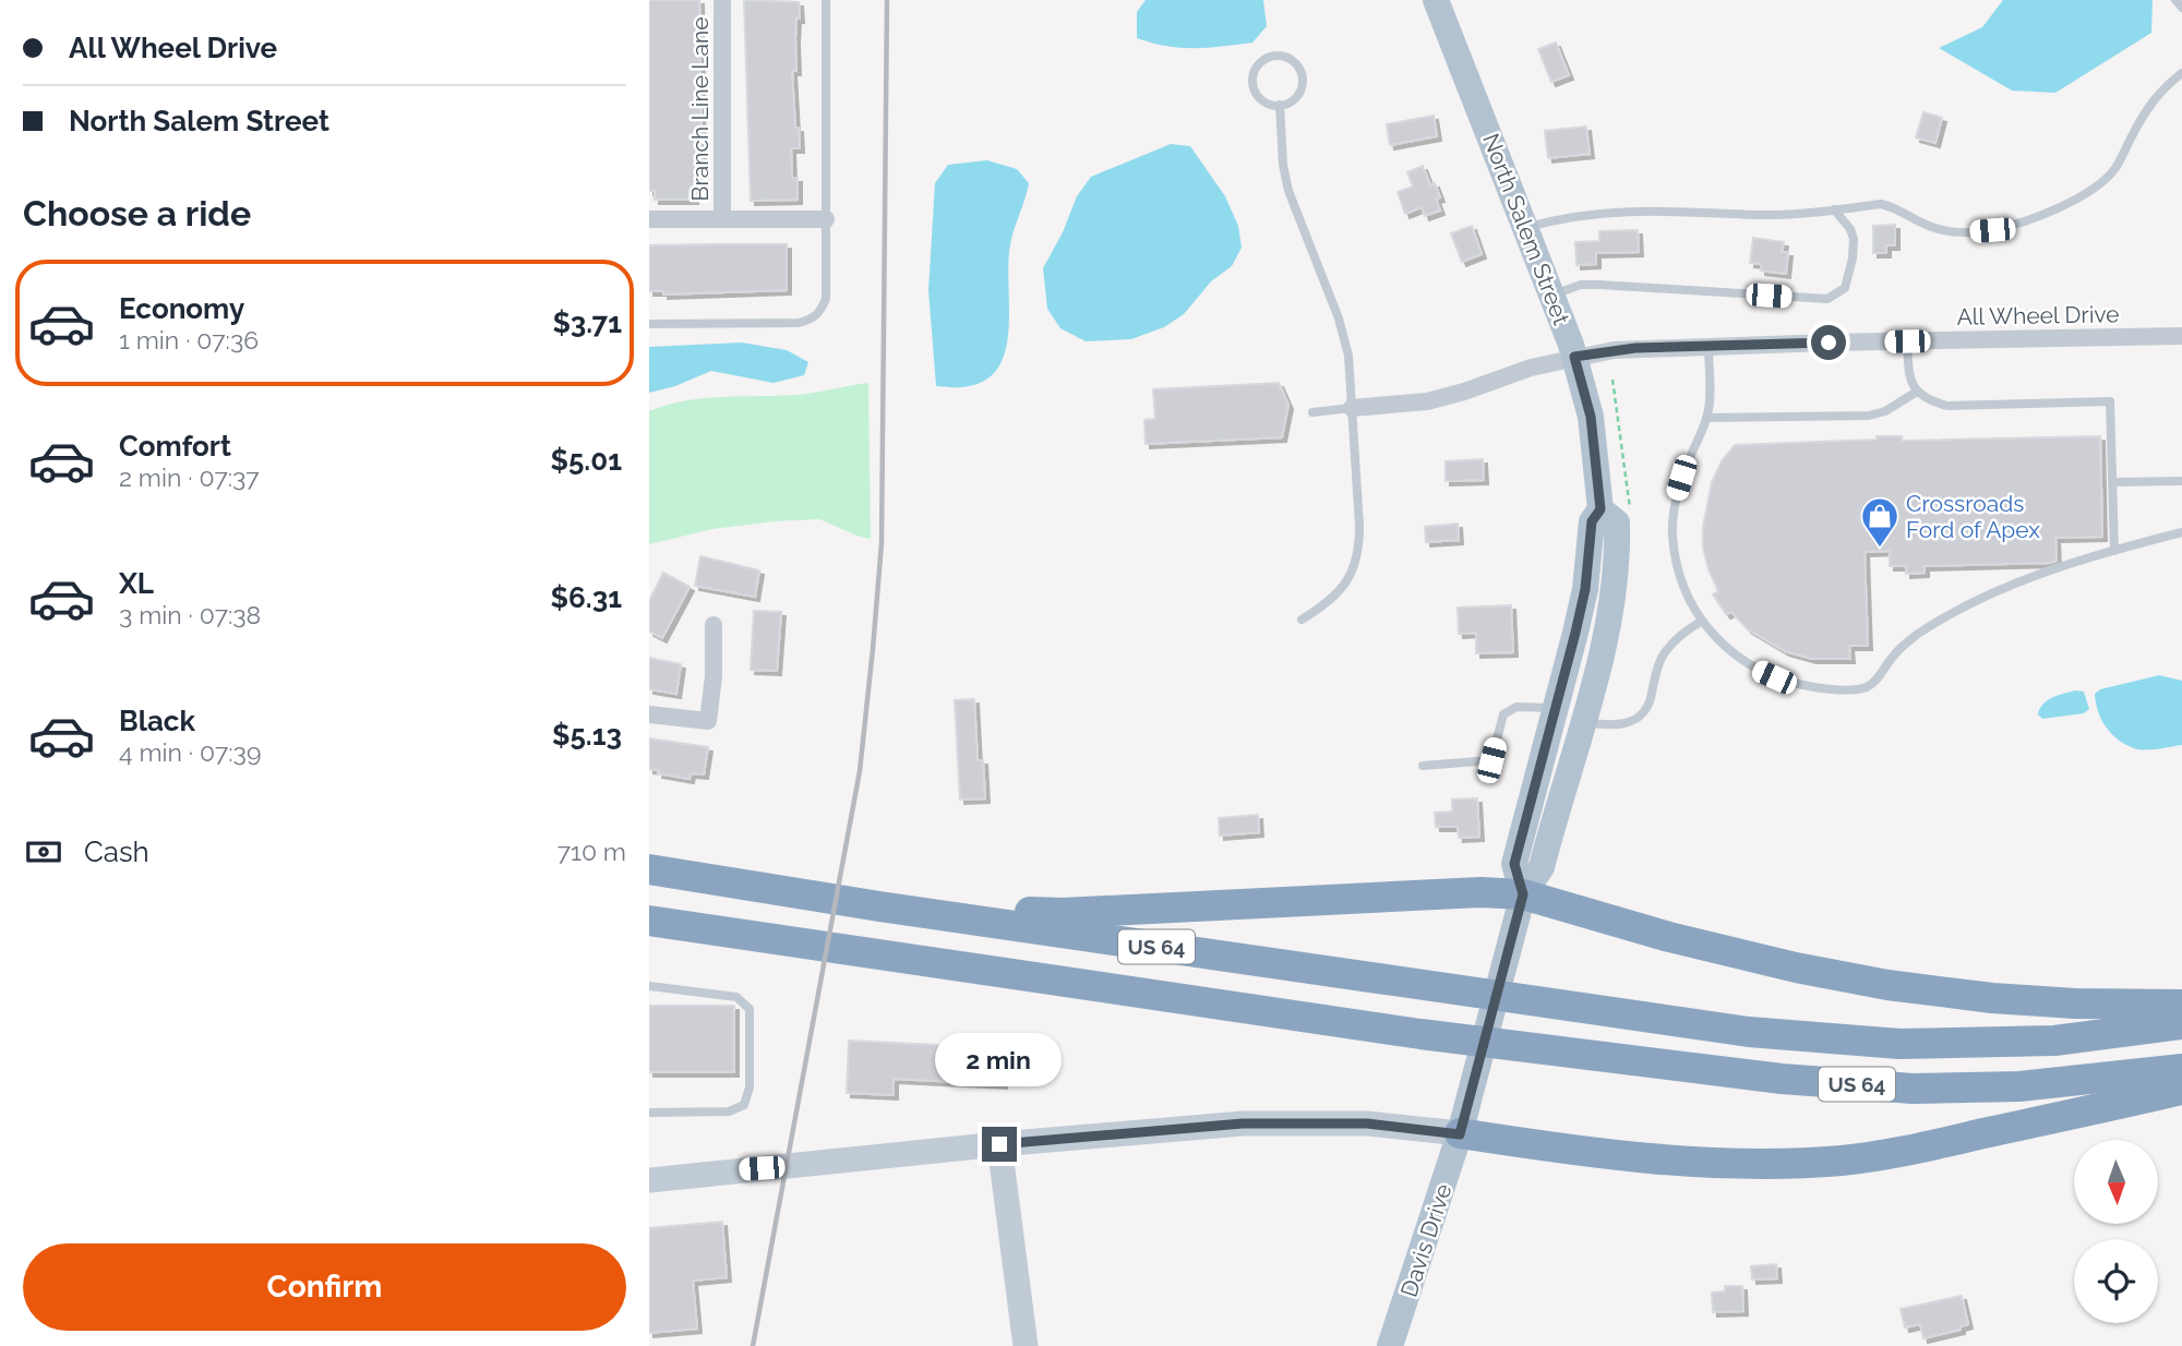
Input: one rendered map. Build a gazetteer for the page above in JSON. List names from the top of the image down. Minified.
{"streets":{"highway":["US 64"],"main road":["North Salem Street","Davis Drive"],"street":["Branch Line Lane","All Wheel Drive"]},"crossings":[["North Salem Street","All Wheel Drive"],["North Salem Street","Davis Drive"]],"places":{"shop":["Crossroads Ford of Apex"]},"north":"bottom","page":{"banner":["All Wheel Drive","North Salem Street"],"heading":"Choose a ride","list":[{"name":"Economy","note":"1 min · 07:36","value":"$3.71"},{"name":"Comfort","note":"2 min · 07:37","value":"$5.01"},{"name":"XL","note":"3 min · 07:38","value":"$6.31"},{"name":"Black","note":"4 min · 07:39","value":"$5.13"}],"pay":["Cash","710 m"],"bubble":"2 min","buttons":"Confirm"}}
